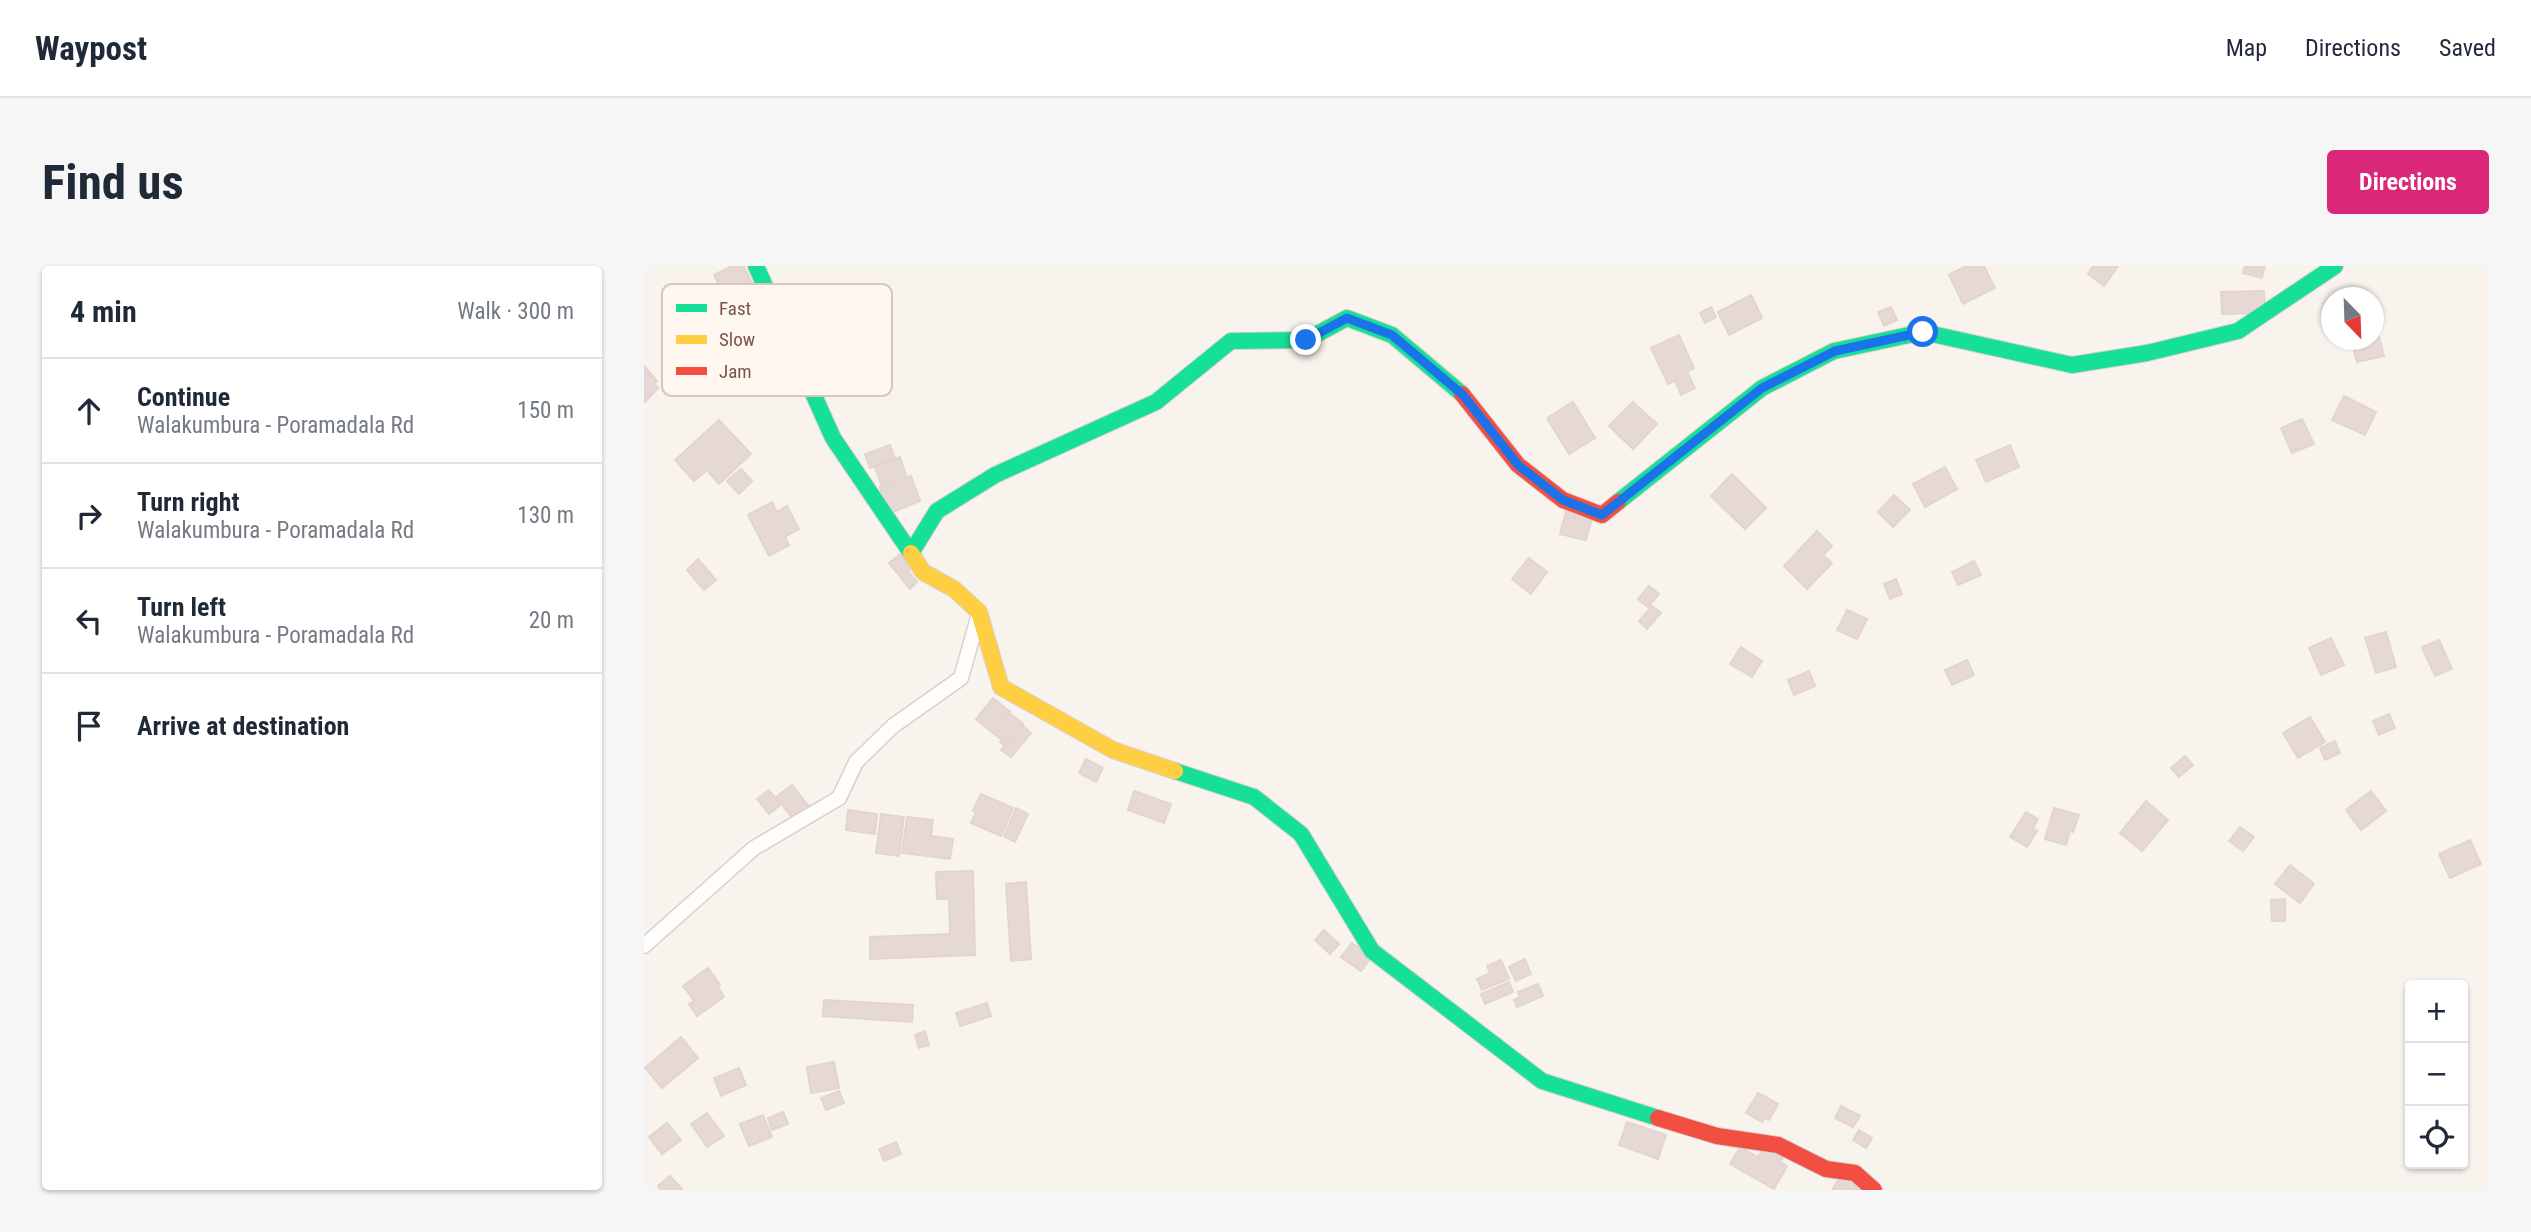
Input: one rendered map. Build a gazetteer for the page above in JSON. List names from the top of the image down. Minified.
{"legend":["Fast","Slow","Jam"],"north":"bottom right","page":{"header":"Waypost","nav":["Map","Directions","Saved"],"buttons":"Directions","title":"Find us","heading":["4 min","Walk · 300 m"],"list":[["Continue","Walakumbura - Poramadala Rd","150 m"],["Turn right","Walakumbura - Poramadala Rd","130 m"],["Turn left","Walakumbura - Poramadala Rd","20 m"],"Arrive at destination"],"map_buttons":["+","−"]}}
